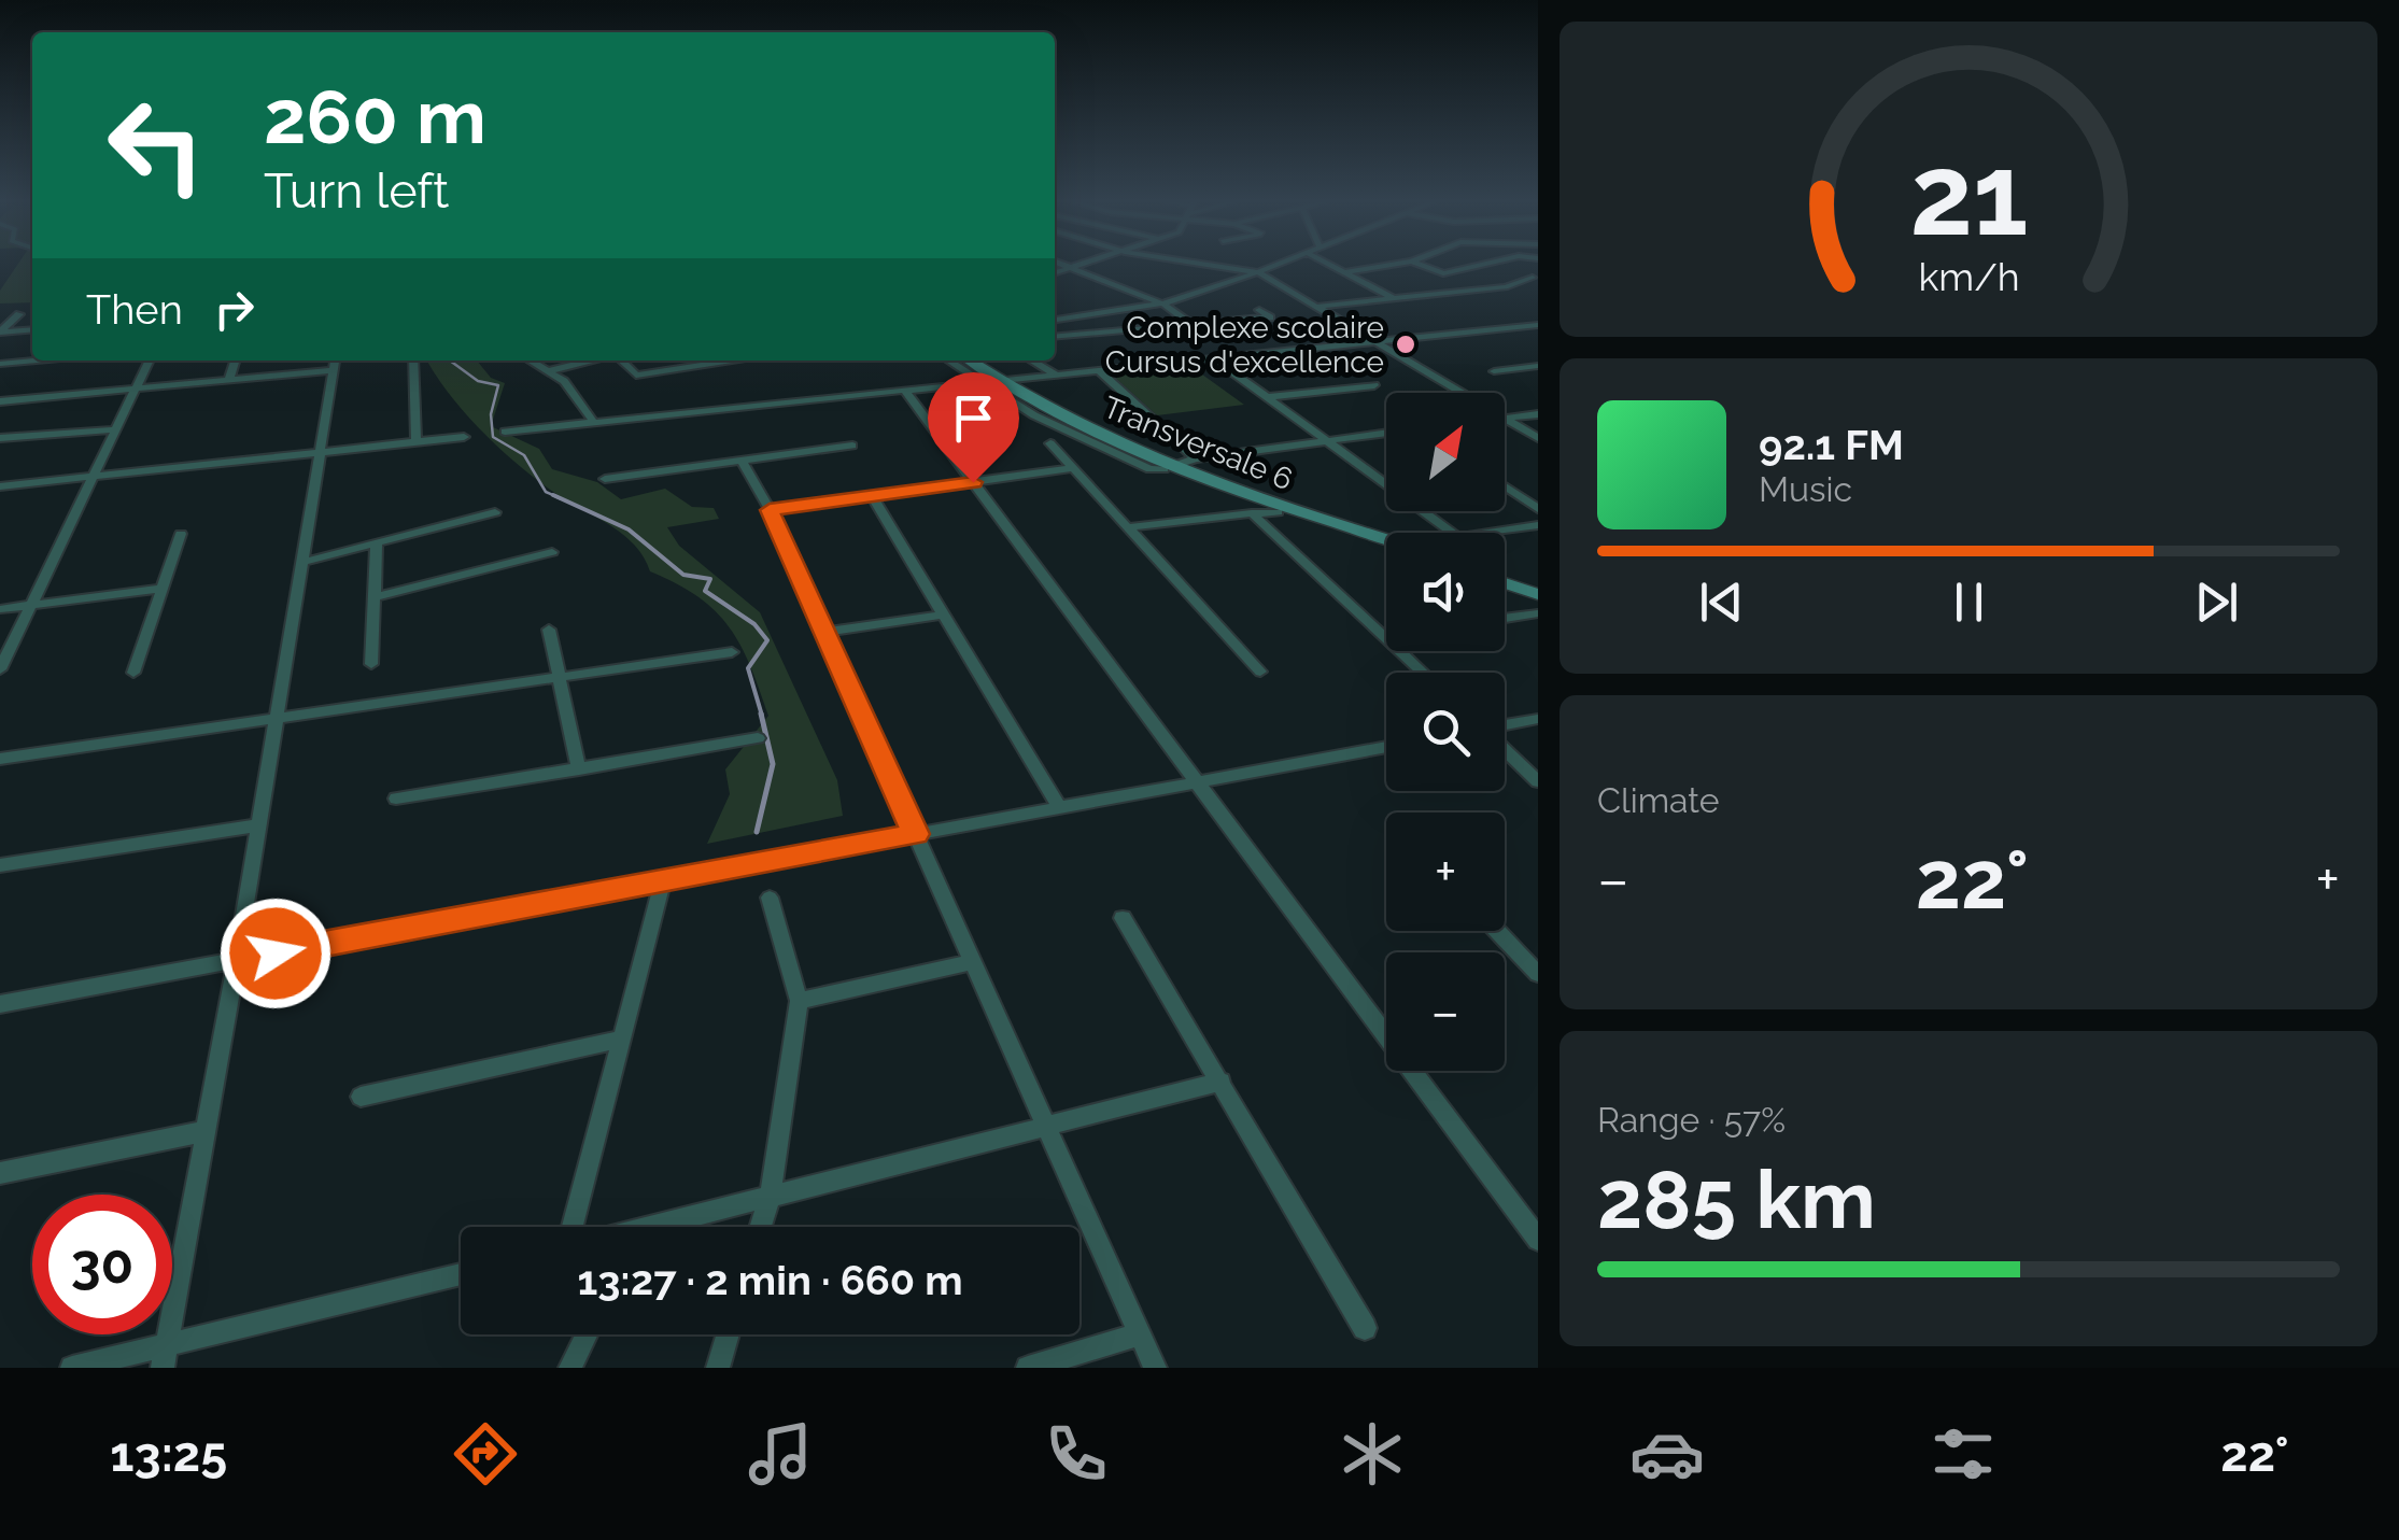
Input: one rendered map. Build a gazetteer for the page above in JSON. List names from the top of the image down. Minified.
{"streets":{"main road":["Transversale 6"]},"places":["Complexe scolaire Cursus d'excellence"],"north":"top right","page":{"turn":["260 m","Turn left"],"then":"Then","map_buttons":["+","−"],"song":["92.1 FM","Music"],"tile":["Climate",["Range · 57%","285 km"]],"heat":["−","22°","+"],"limit":"30","trip":"13:27 · 2 min · 660 m","tabs":["13:25","22°"],"gauge":["21","km/h"]}}
